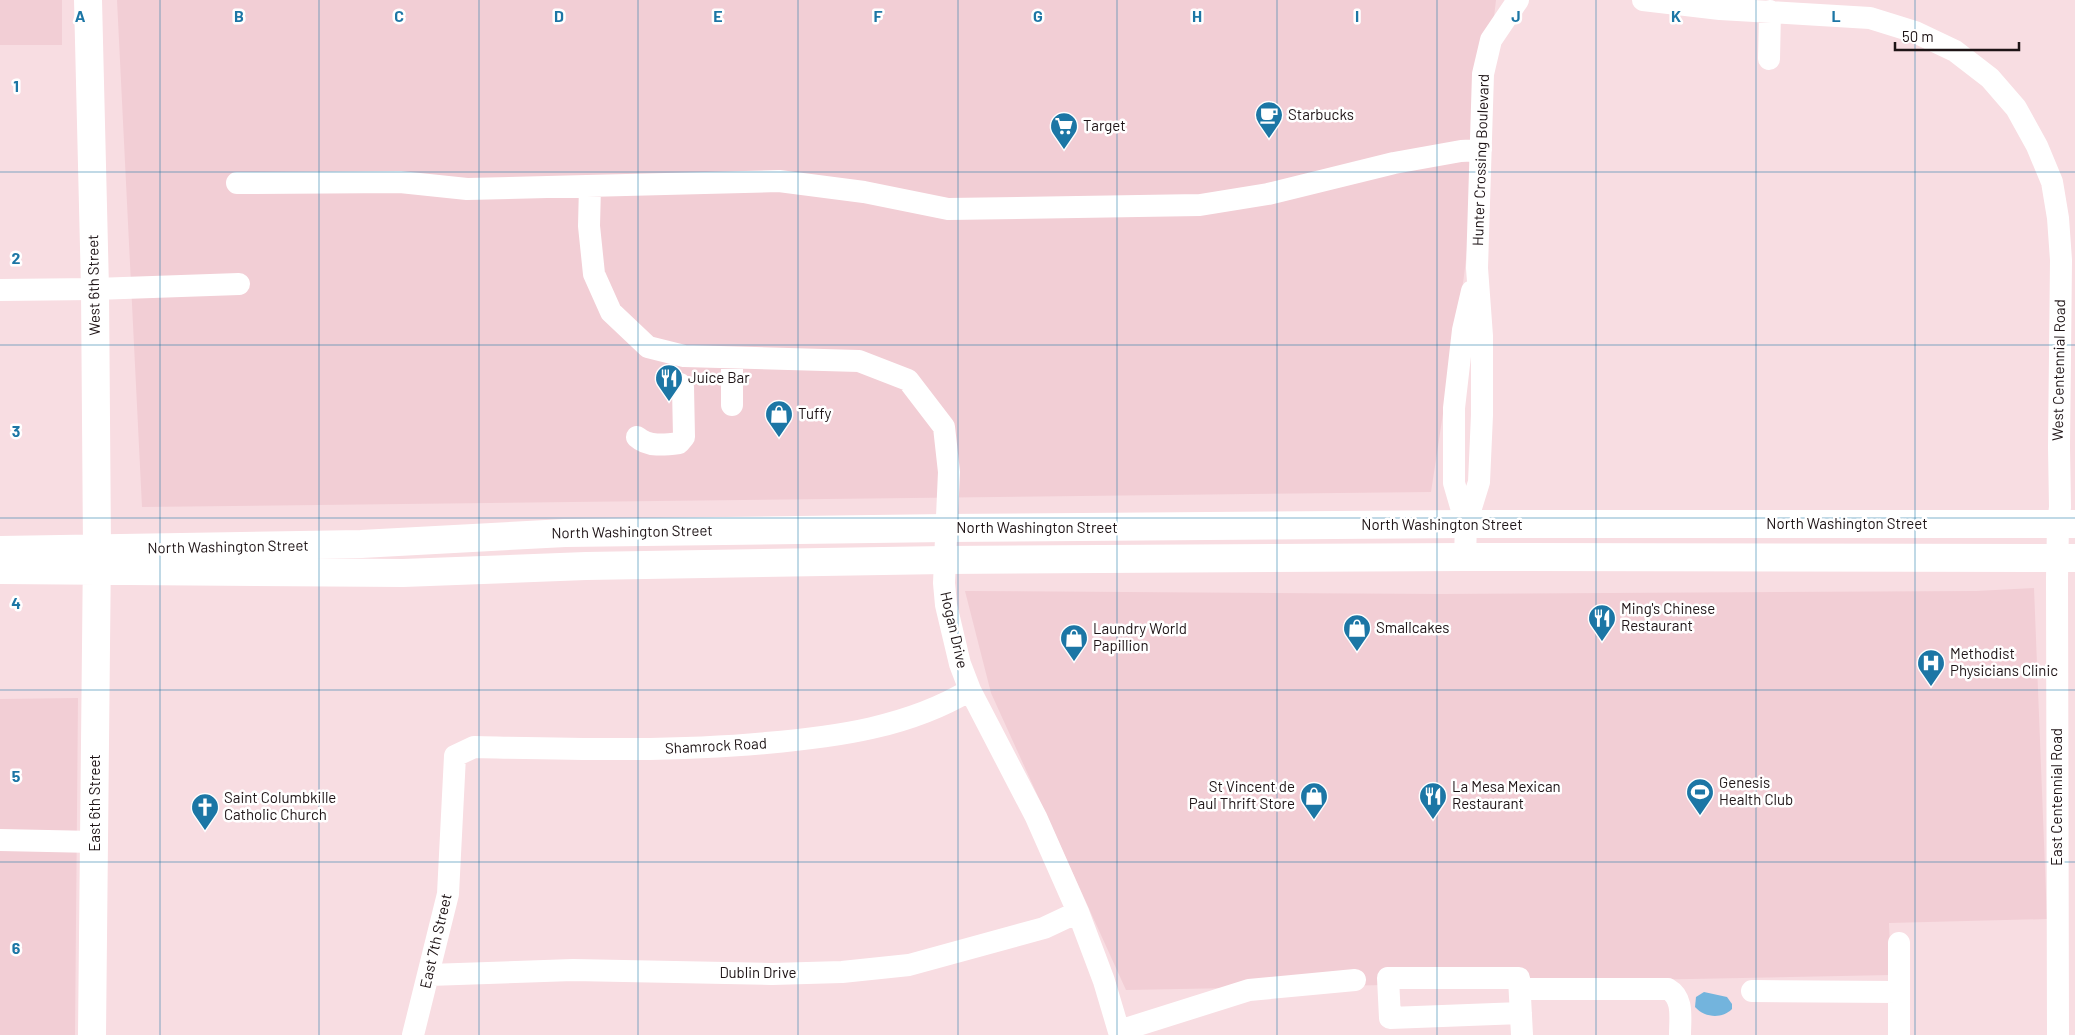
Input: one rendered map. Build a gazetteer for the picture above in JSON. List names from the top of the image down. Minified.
{"streets":{"main road":["West 6th Street","North Washington Street","East 6th Street"],"street":["Hunter Crossing Boulevard","West Centennial Road","Hogan Drive","Shamrock Road","East Centennial Road","East 7th Street","Dublin Drive"]},"crossings":[["Hunter Crossing Boulevard","North Washington Street"],["West 6th Street","North Washington Street"],["West 6th Street","East 6th Street"],["West Centennial Road","North Washington Street"],["West Centennial Road","East Centennial Road"],["North Washington Street","Hogan Drive"],["North Washington Street","East Centennial Road"],["North Washington Street","East 6th Street"],["Hogan Drive","Shamrock Road"],["Hogan Drive","Dublin Drive"],["Shamrock Road","East 7th Street"],["East 7th Street","Dublin Drive"]],"places":{"cafe":["Starbucks"],"supermarket":["Target"],"restaurant":["Juice Bar","Ming's Chinese Restaurant","La Mesa Mexican Restaurant"],"shop":["Tuffy","Smallcakes","Laundry World Papillion","St Vincent de Paul Thrift Store"],"hospital":["Methodist Physicians Clinic"],"sports":["Genesis Health Club"],"church":["Saint Columbkille Catholic Church"]},"scale_bar":"50 m","grid":{"columns":["A","B","C","D","E","F","G","H","I","J","K","L"],"rows":["1","2","3","4","5","6"]}}
